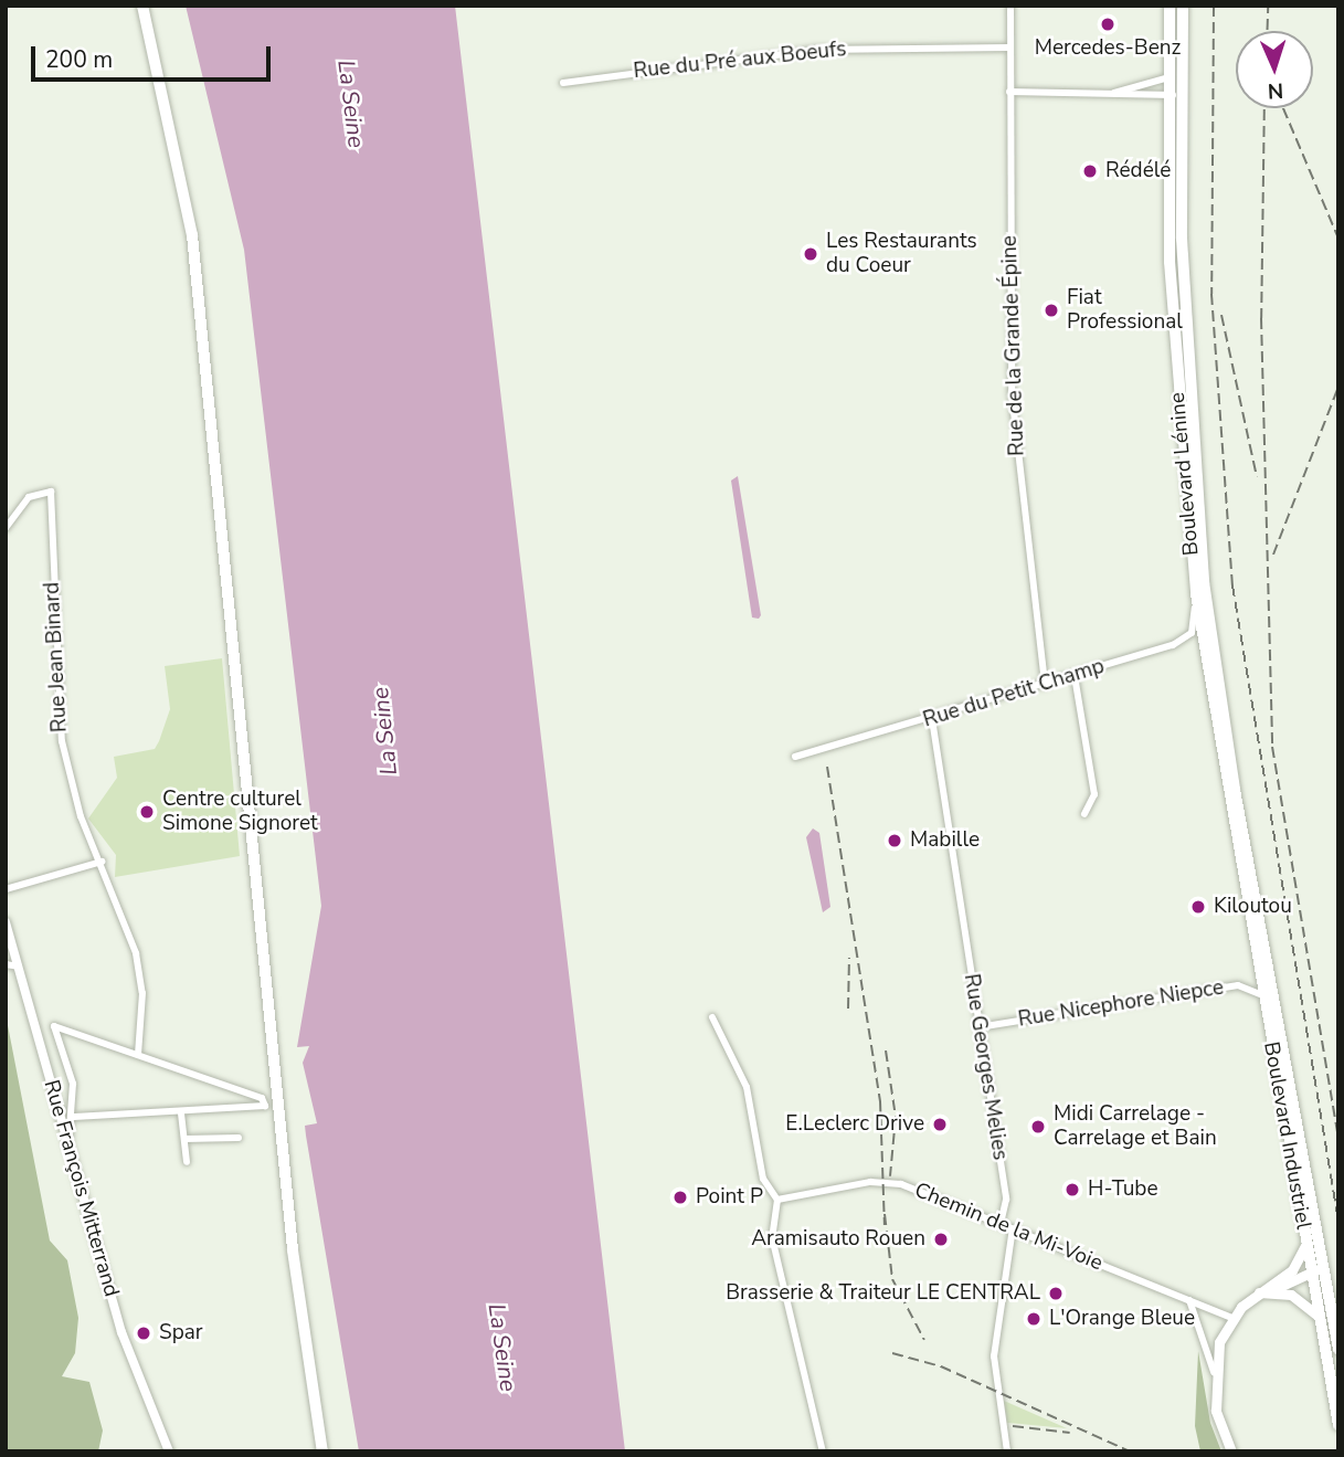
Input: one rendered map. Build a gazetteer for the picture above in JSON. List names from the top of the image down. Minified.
{"streets":{"main road":["Boulevard Lénine","Boulevard Industriel"],"street":["Rue du Pré aux Boeufs","Rue de la Grande Épine","Rue Jean Binard","Rue du Petit Champ","Rue Nicephore Niepce","Rue Georges Melies","Rue François Mitterrand","Chemin de la Mi-Voie"]},"crossings":[["Rue du Pré aux Boeufs","Rue de la Grande Épine"],["Rue de la Grande Épine","Rue du Petit Champ"],["Boulevard Lénine","Rue du Petit Champ"],["Boulevard Lénine","Boulevard Industriel"],["Rue du Petit Champ","Rue Georges Melies"],["Rue Nicephore Niepce","Rue Georges Melies"],["Rue Nicephore Niepce","Boulevard Industriel"],["Rue Georges Melies","Chemin de la Mi-Voie"]],"water":["La Seine"],"places":["Mercedes-Benz","Rédélé","Les Restaurants du Coeur","Fiat Professional","Centre culturel Simone Signoret","Mabille","Kiloutou","E.Leclerc Drive","Midi Carrelage - Carrelage et Bain","H-Tube","Point P","Aramisauto Rouen","Brasserie & Traiteur LE CENTRAL","L'Orange Bleue","Spar"],"scale_bar":"200 m","north":"bottom"}
